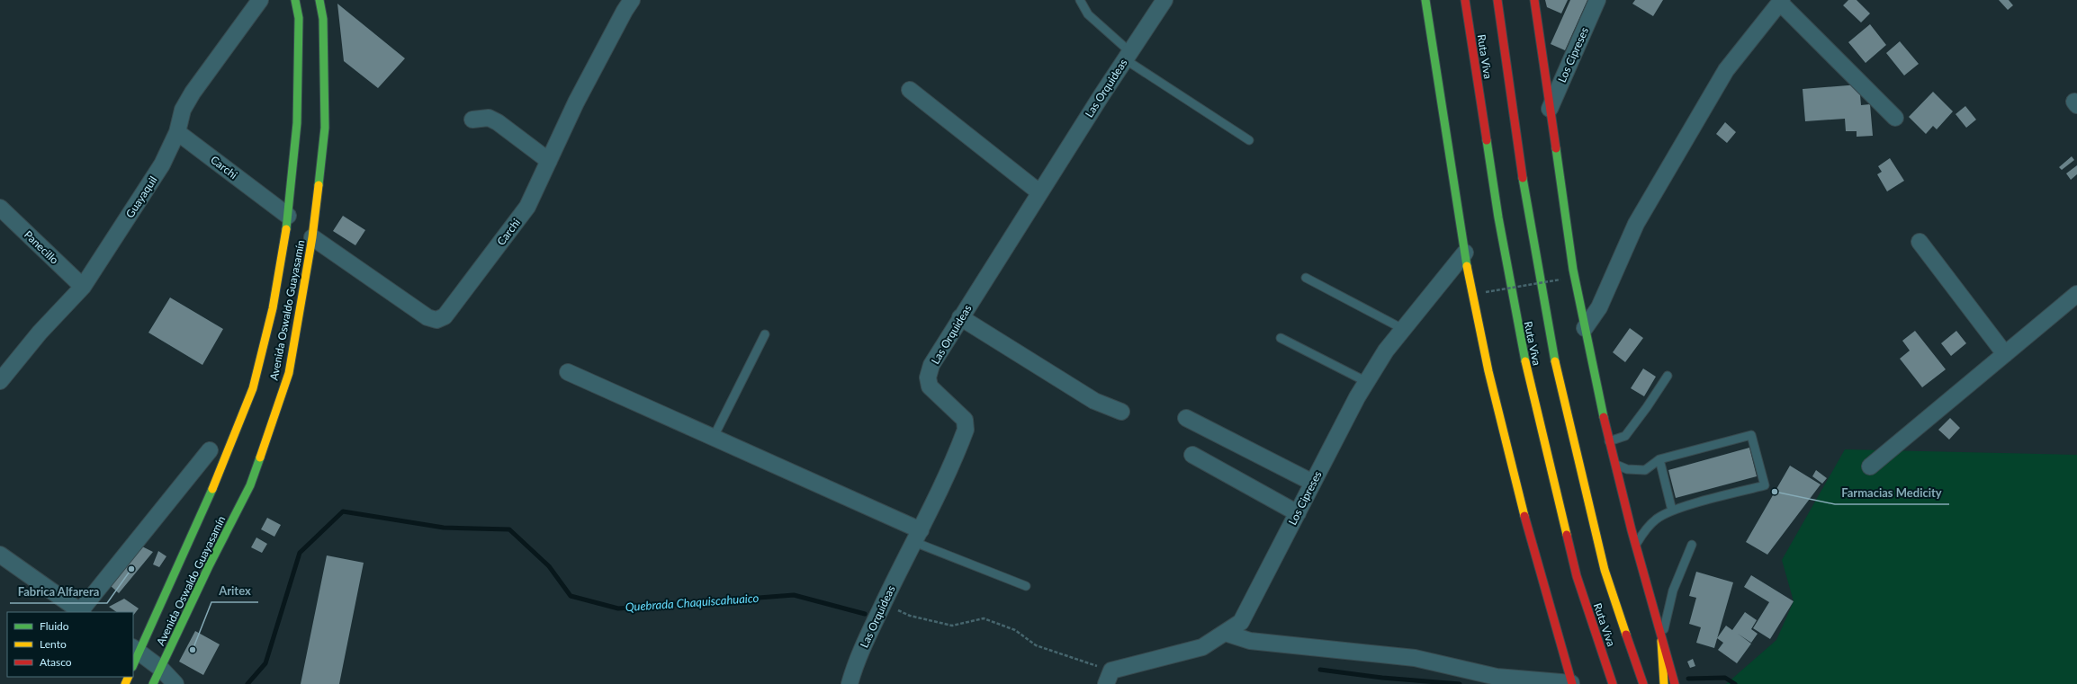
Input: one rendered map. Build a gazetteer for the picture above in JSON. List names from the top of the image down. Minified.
{"streets":{"main road":["Ruta Viva","Avenida Oswaldo Guayasamín"],"street":["Los Cipreses","Las Orquideas","Carchi","Guayaquil","Panecillo"]},"crossings":[["Carchi","Guayaquil"],["Carchi","Avenida Oswaldo Guayasamín"],["Guayaquil","Panecillo"]],"water":["Quebrada Chaquiscahuaico"],"places":["Farmacias Medicity","Fabrica Alfarera","Aritex"],"legend":["Fluido","Lento","Atasco"]}
